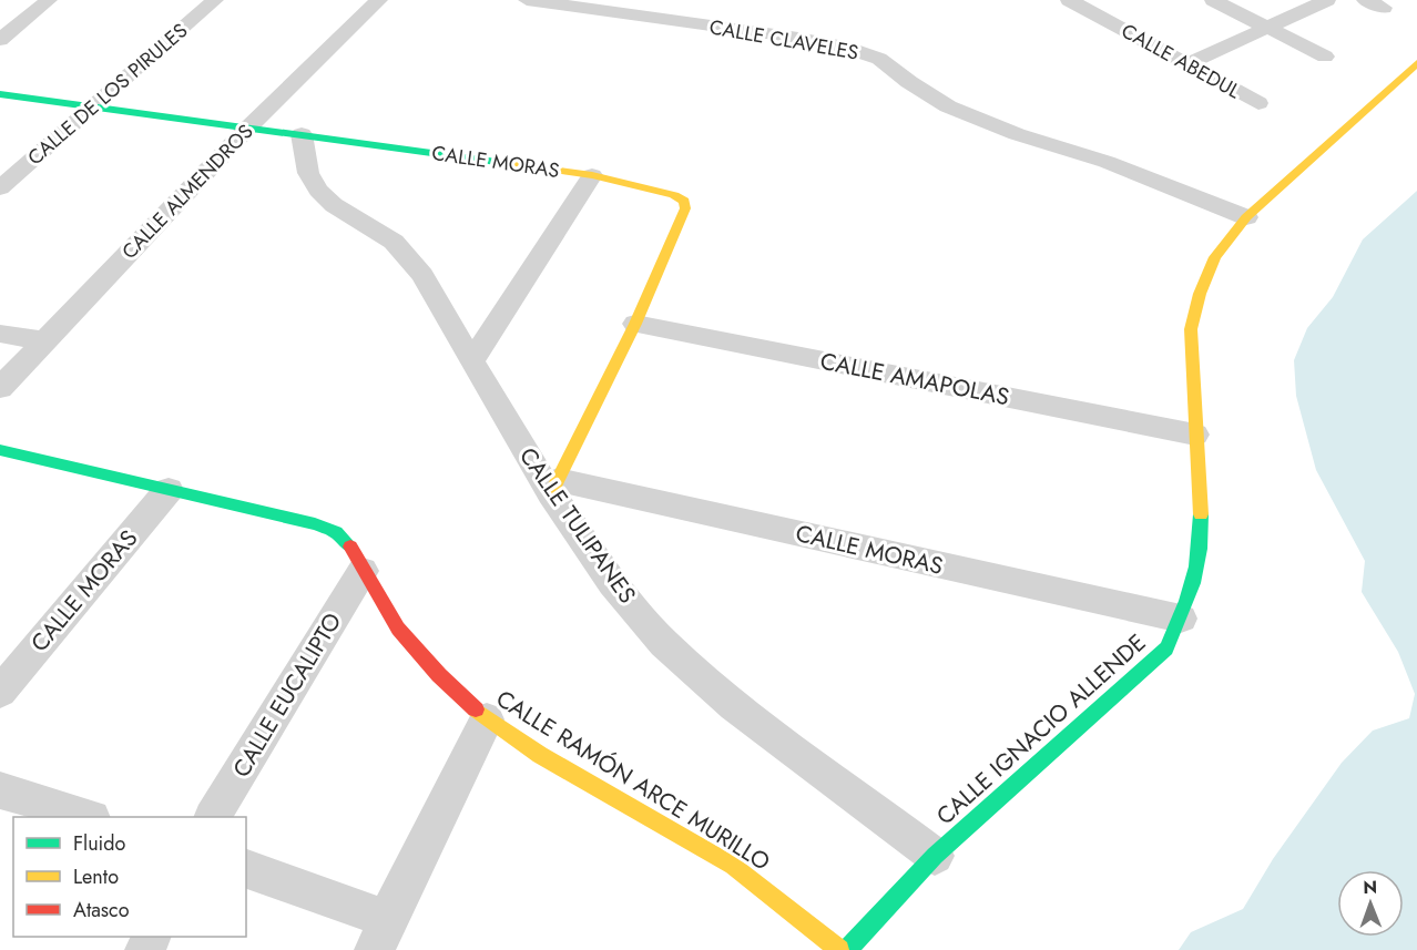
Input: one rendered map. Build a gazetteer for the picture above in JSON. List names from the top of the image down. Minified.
{"streets":{"street":["CALLE CLAVELES","CALLE ABEDUL","CALLE DE LOS PIRULES","CALLE MORAS","CALLE ALMENDROS","CALLE AMAPOLAS","CALLE TULIPANES","CALLE EUCALIPTO","CALLE IGNACIO ALLENDE","CALLE RAMÓN ARCE MURILLO"]},"crossings":[["CALLE CLAVELES","CALLE IGNACIO ALLENDE"],["CALLE DE LOS PIRULES","CALLE MORAS"],["CALLE MORAS","CALLE ALMENDROS"],["CALLE MORAS","CALLE AMAPOLAS"],["CALLE MORAS","CALLE TULIPANES"],["CALLE MORAS","CALLE IGNACIO ALLENDE"],["CALLE MORAS","CALLE RAMÓN ARCE MURILLO"],["CALLE AMAPOLAS","CALLE IGNACIO ALLENDE"],["CALLE TULIPANES","CALLE IGNACIO ALLENDE"],["CALLE EUCALIPTO","CALLE RAMÓN ARCE MURILLO"]],"legend":["Fluido","Lento","Atasco"],"north":"top"}
